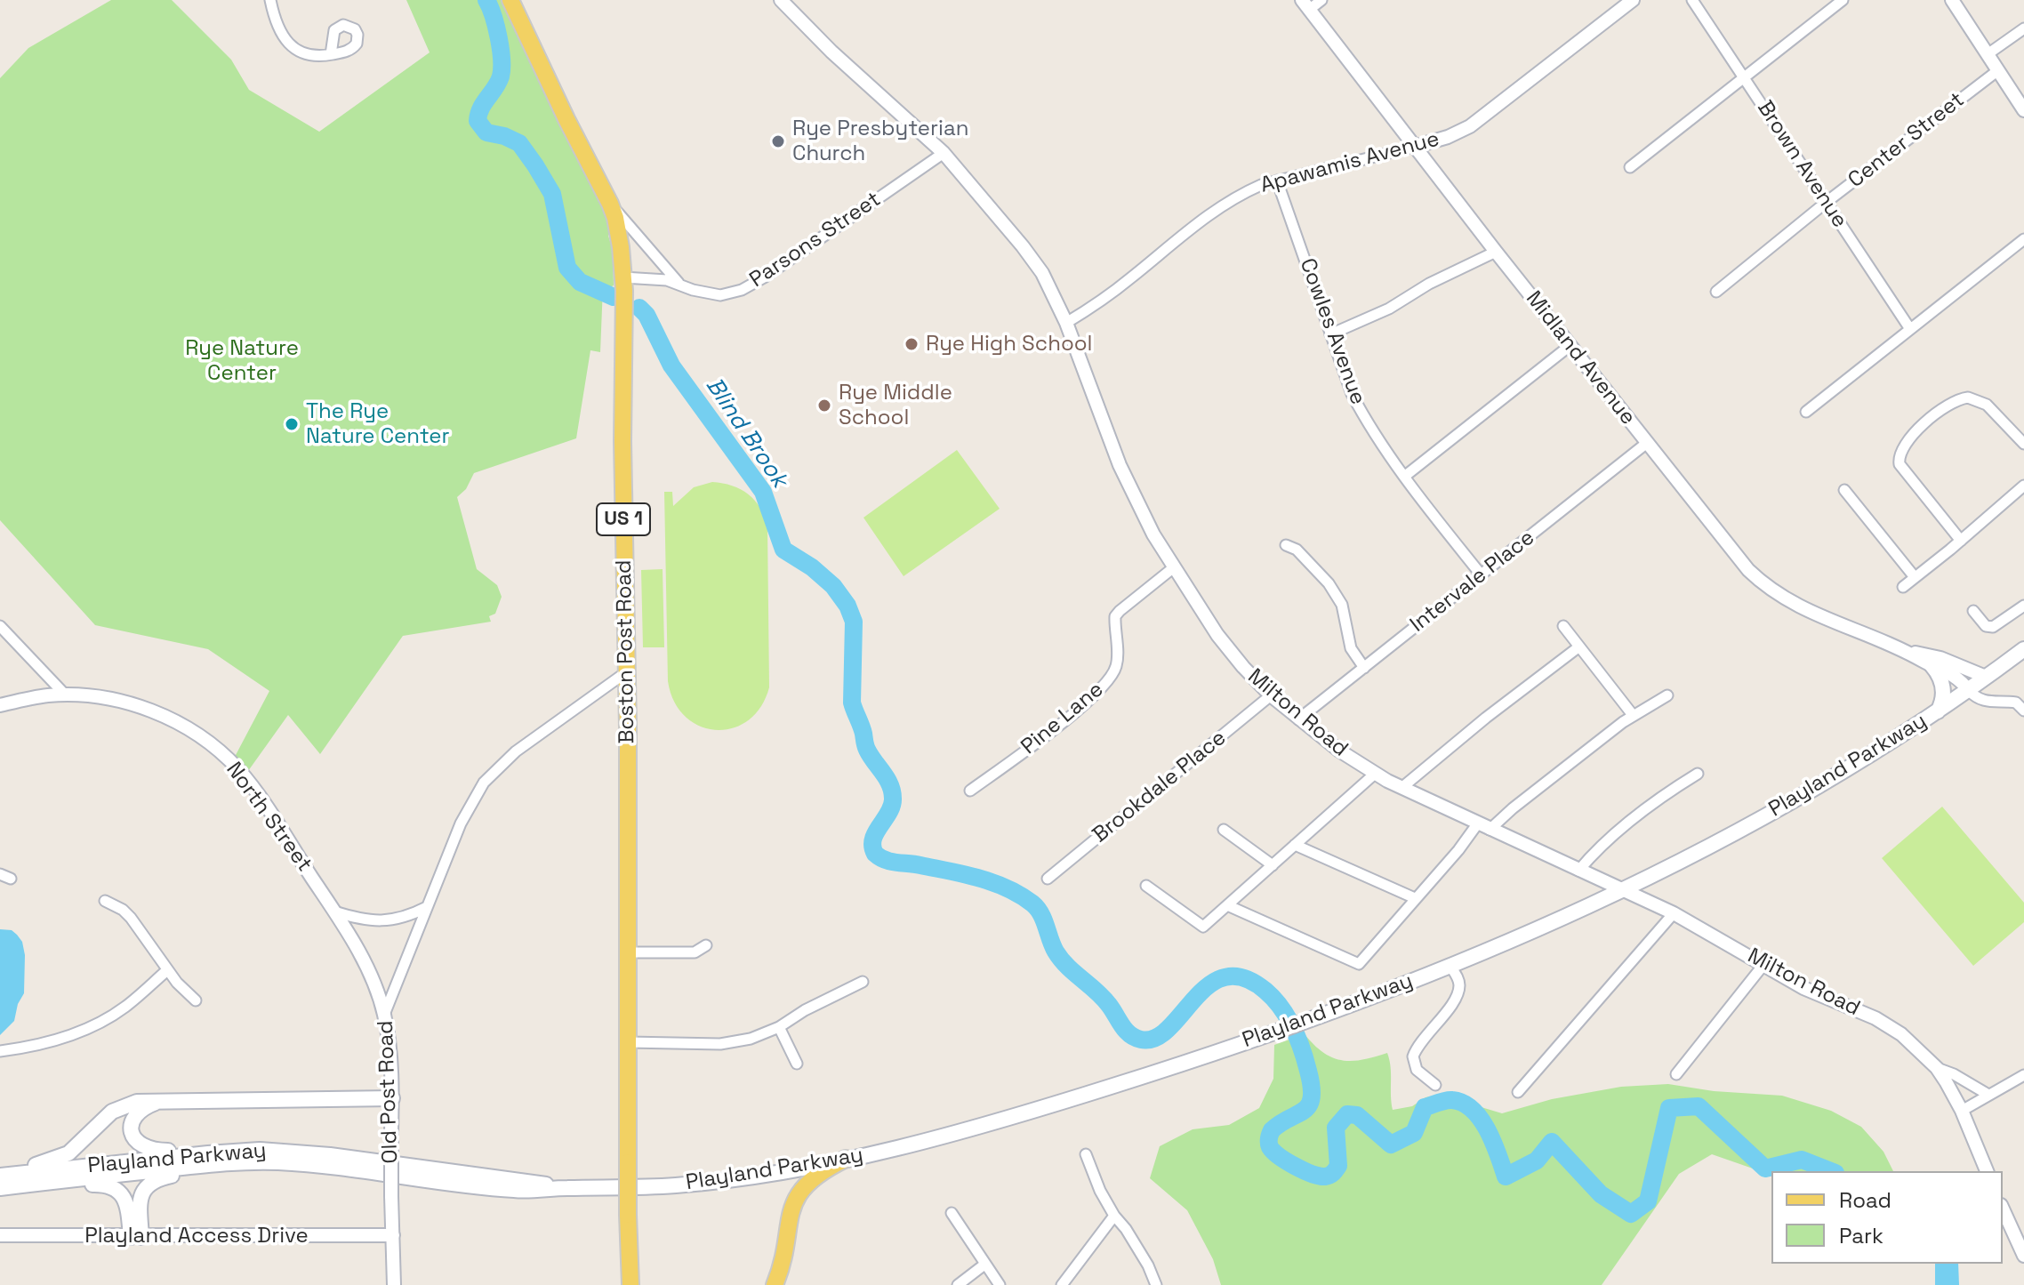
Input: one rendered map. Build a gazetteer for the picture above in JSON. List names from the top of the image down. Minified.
{"streets":{"main road":["US 1","Boston Post Road","Playland Parkway"],"street":["Center Street","Apawamis Avenue","Brown Avenue","Parsons Street","Cowles Avenue","Midland Avenue","Intervale Place","Milton Road","Pine Lane","Brookdale Place","North Street","Old Post Road","Playland Access Drive"]},"crossings":[["Center Street","Brown Avenue"],["Apawamis Avenue","Cowles Avenue"],["Apawamis Avenue","Midland Avenue"],["Apawamis Avenue","Milton Road"],["Parsons Street","Boston Post Road"],["Parsons Street","Milton Road"],["Cowles Avenue","Intervale Place"],["Midland Avenue","Intervale Place"],["Midland Avenue","Playland Parkway"],["Intervale Place","Milton Road"],["Boston Post Road","Old Post Road"],["Milton Road","Pine Lane"],["Milton Road","Playland Parkway"],["Milton Road","Brookdale Place"],["North Street","Old Post Road"],["Old Post Road","Playland Access Drive"]],"water":["Blind Brook"],"parks":["Rye Nature Center"],"places":["Rye Presbyterian Church","Rye High School","Rye Middle School","The Rye Nature Center"],"legend":["Road","Park"]}
